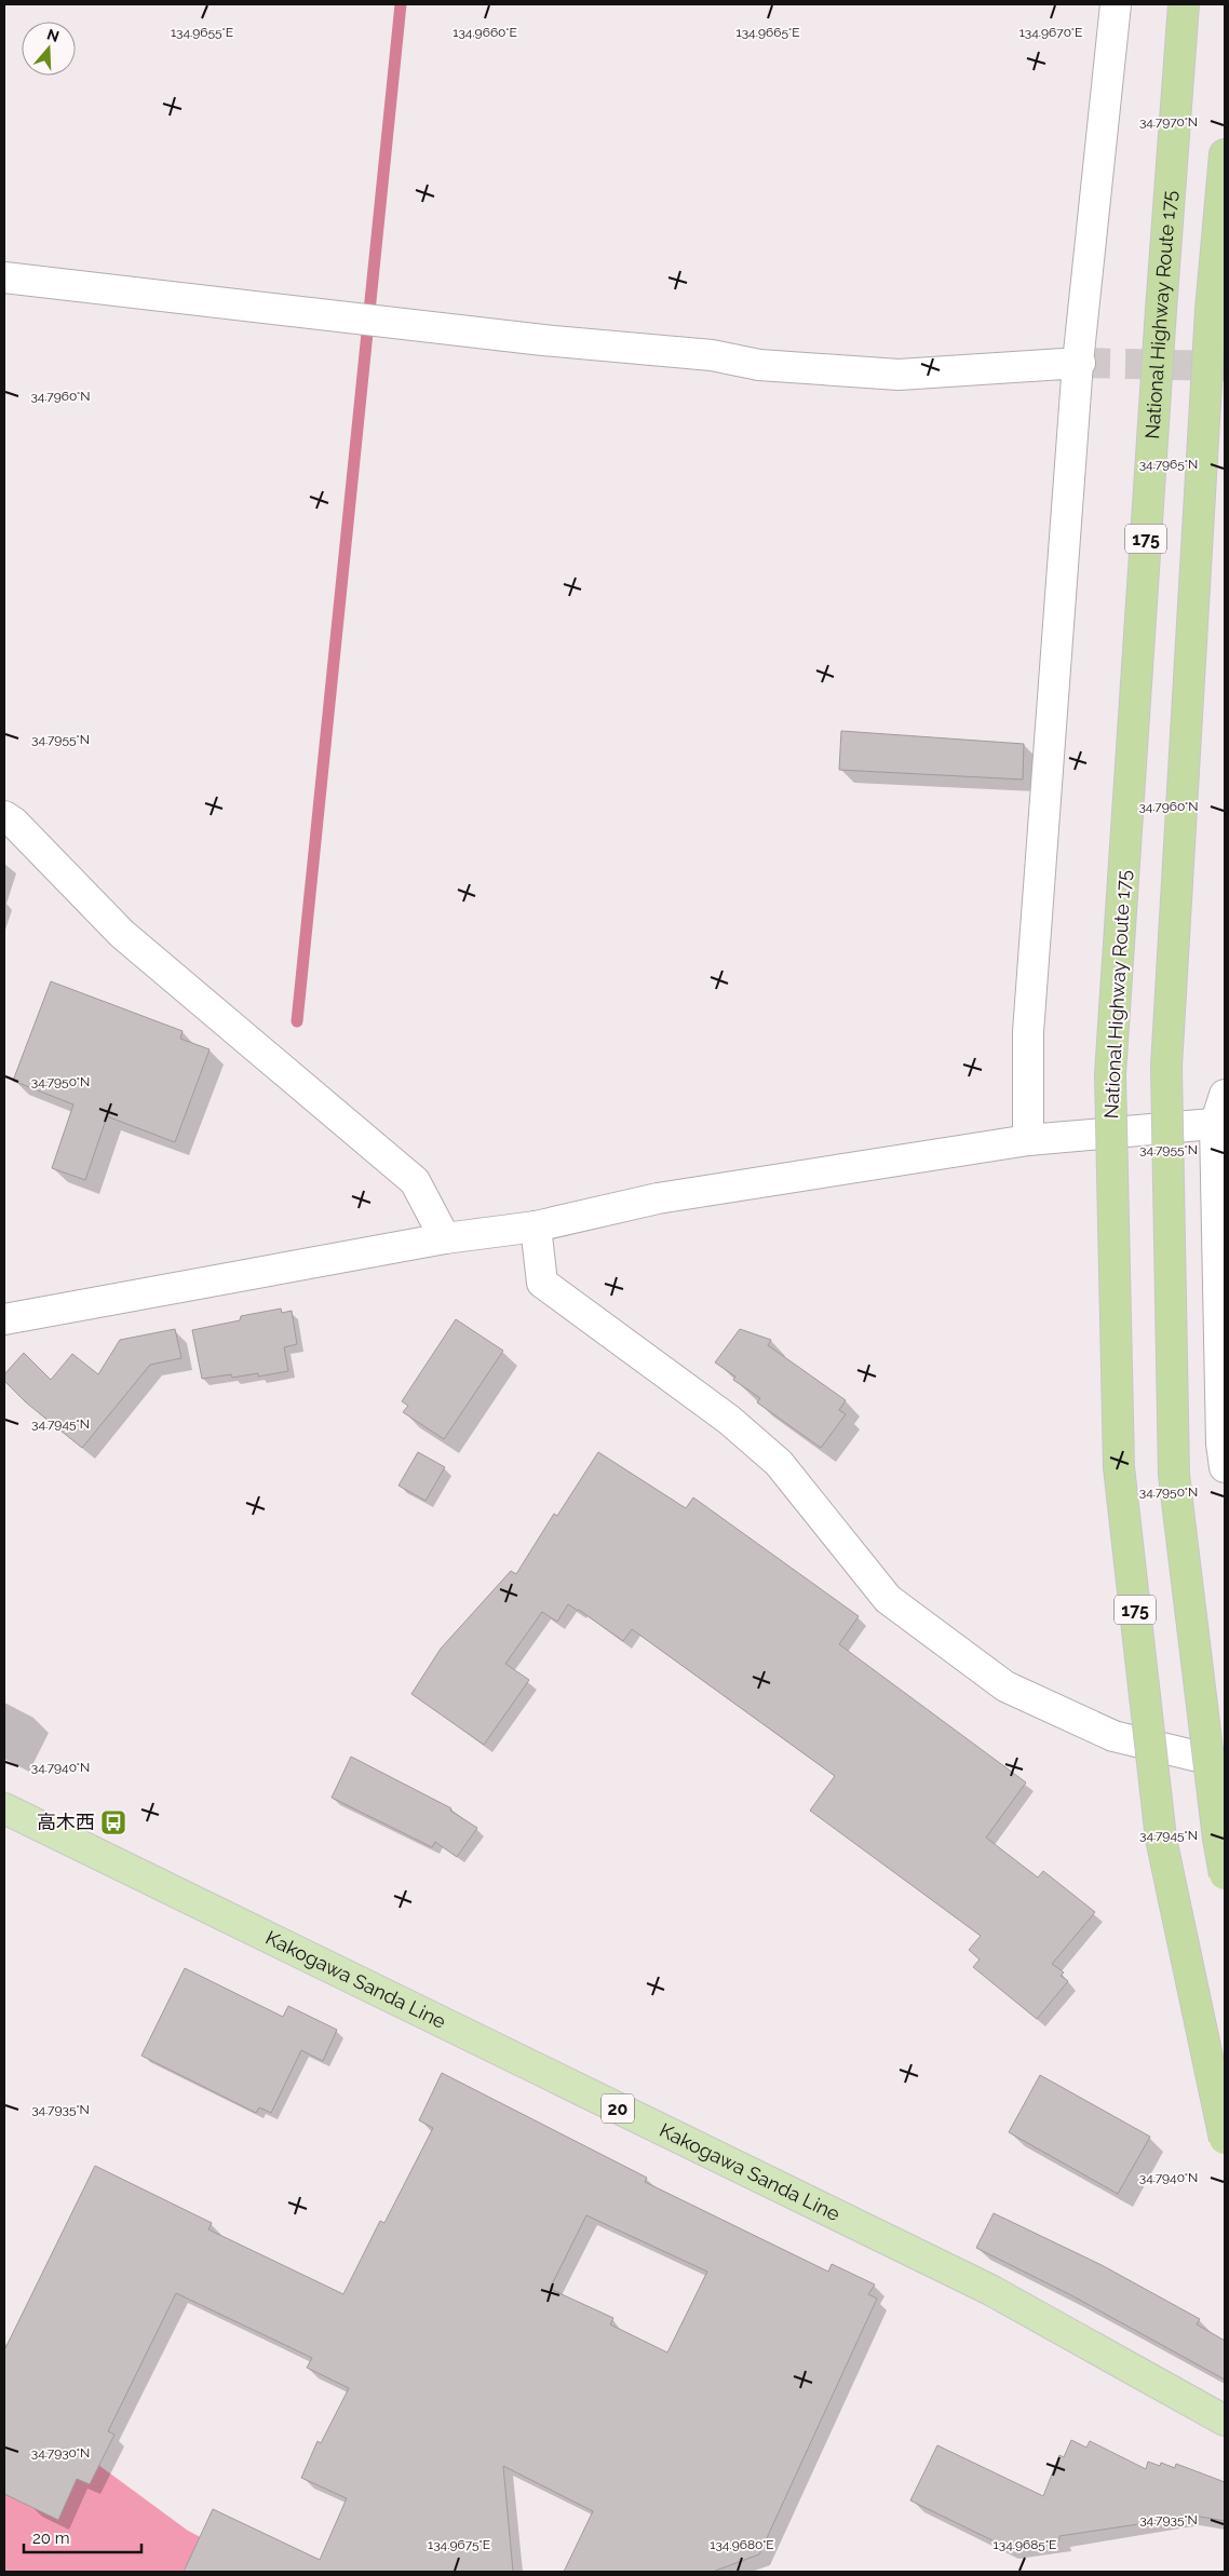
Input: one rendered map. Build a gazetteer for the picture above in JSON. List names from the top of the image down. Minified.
{"streets":{"highway":["National Highway Route 175","175"],"main road":["Kakogawa Sanda Line","20"]},"places":{"bus stop":["高木西"]},"scale_bar":"20 m","north":"top","coordinates":["134.9660°E","134.9655°E","134.9665°E","134.9670°E","34.7970°N","34.7960°N","34.7965°N","34.7955°N","34.7950°N","34.7945°N","34.7940°N","34.7935°N","34.7930°N","134.9675°E","134.9680°E","134.9685°E"]}
